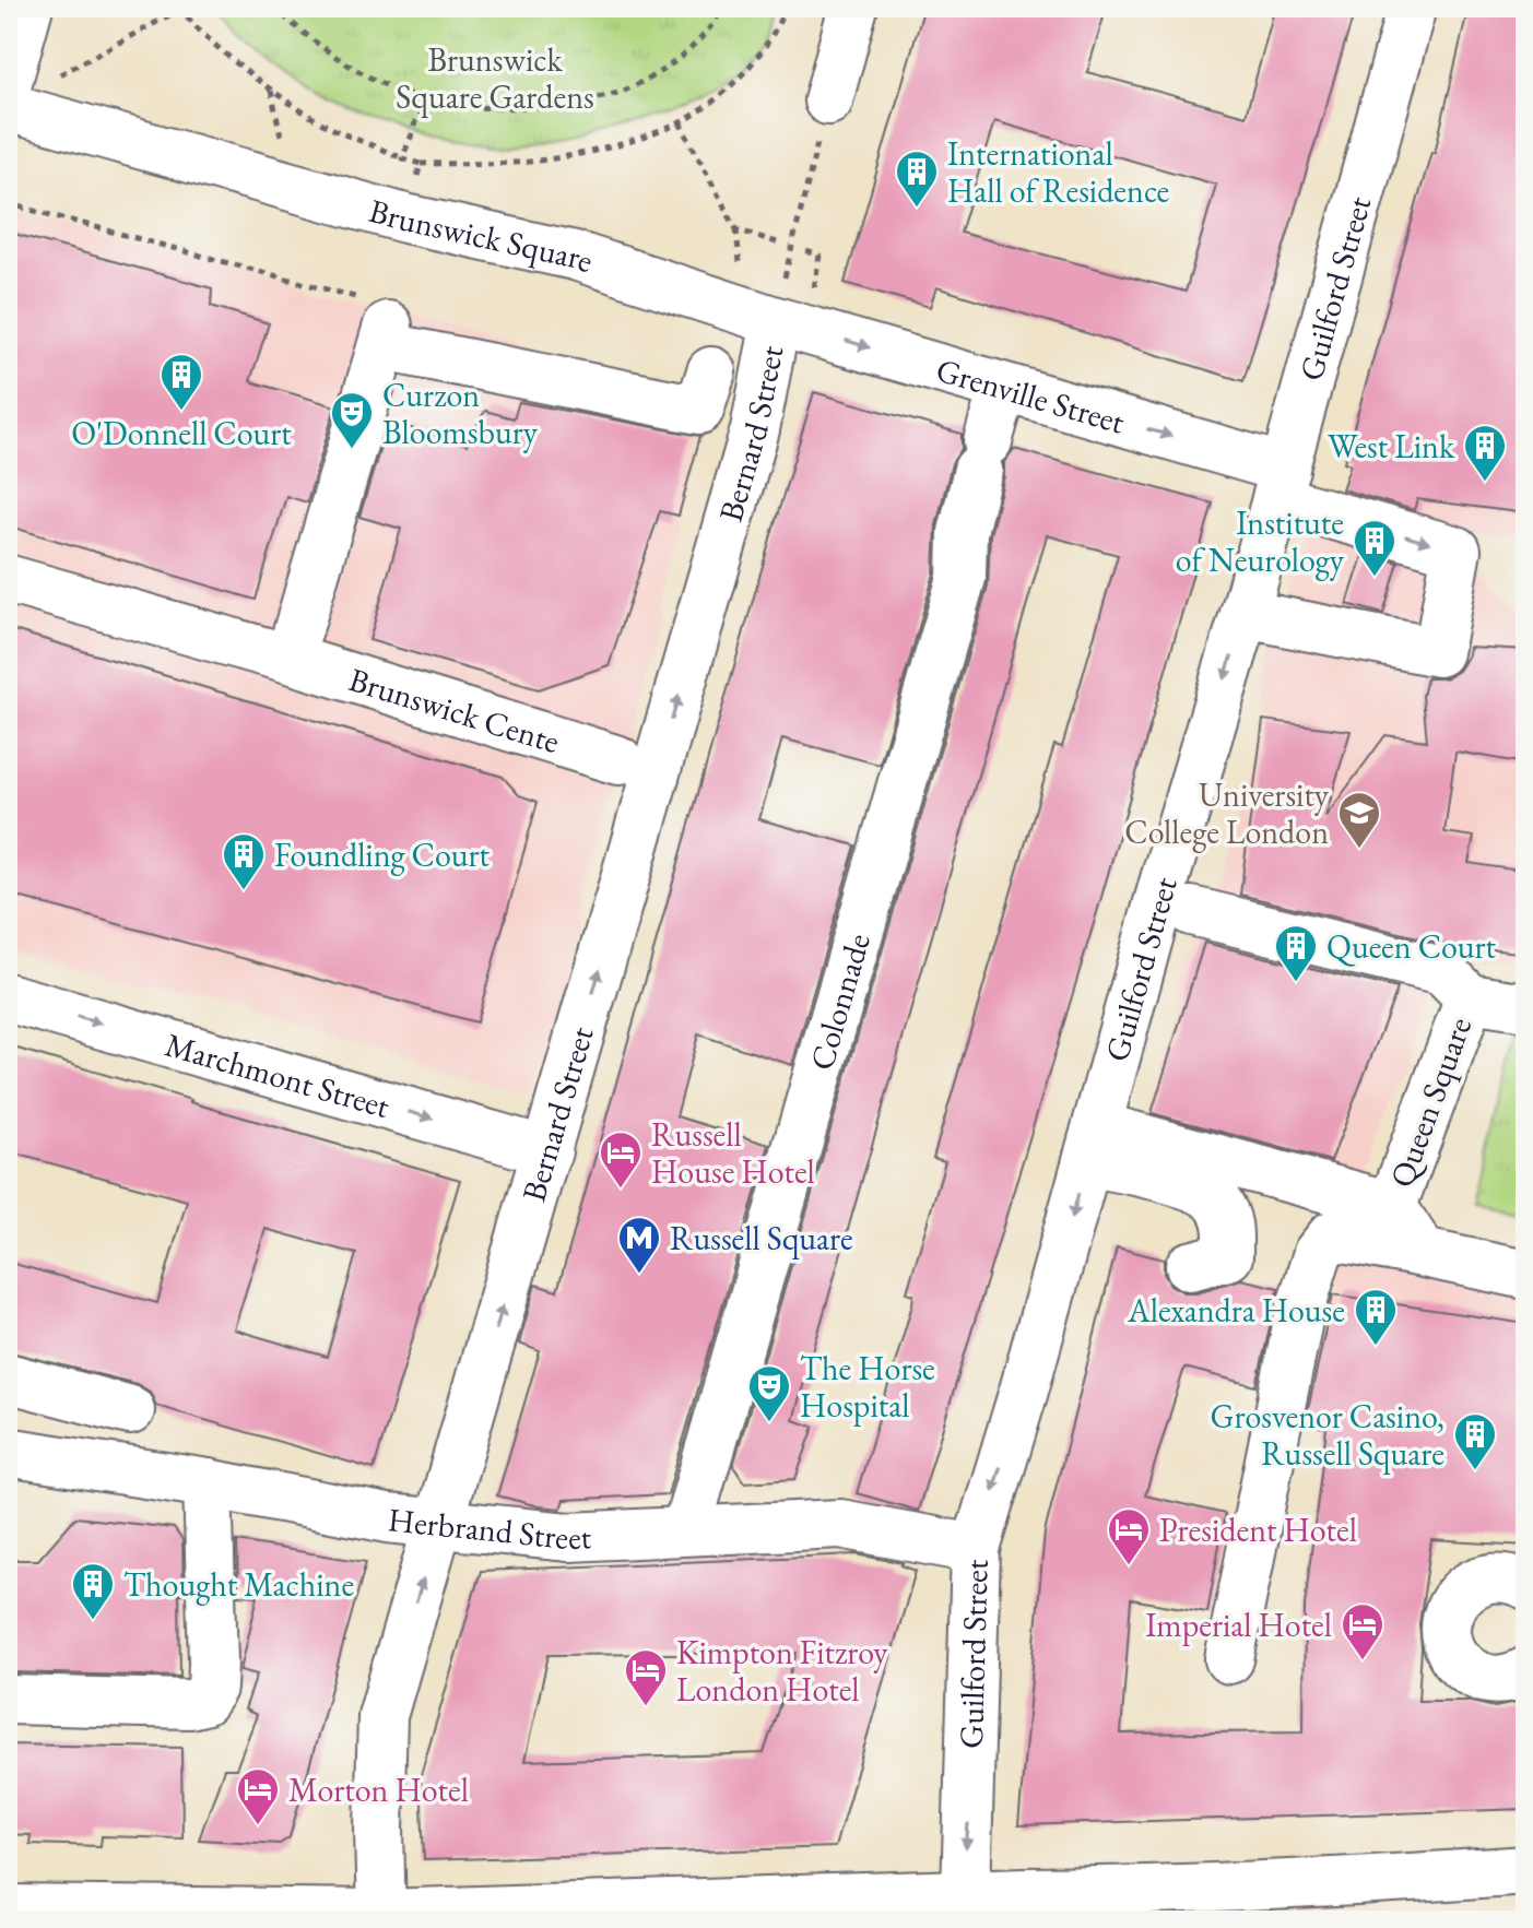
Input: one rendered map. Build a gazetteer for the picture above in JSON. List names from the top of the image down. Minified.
{"streets":{"main road":["Brunswick Square","Guilford Street","Grenville Street","Bernard Street","Brunswick Cente","Colonnade","Marchmont Street","Queen Square","Herbrand Street"]},"crossings":[["Brunswick Square","Grenville Street"],["Brunswick Square","Bernard Street"],["Guilford Street","Grenville Street"],["Guilford Street","Herbrand Street"],["Grenville Street","Bernard Street"],["Grenville Street","Colonnade"],["Bernard Street","Marchmont Street"],["Bernard Street","Herbrand Street"],["Colonnade","Herbrand Street"]],"one_way":["Guilford Street","Bernard Street","Marchmont Street"],"parks":["Brunswick Square Gardens"],"places":{"building":["International Hall of Residence","O'Donnell Court","West Link","Institute of Neurology","Foundling Court","Queen Court","Alexandra House","Grosvenor Casino, Russell Square","Thought Machine"],"theatre":["Curzon Bloomsbury","The Horse Hospital"],"school or university":["University College London"],"hotel":["Russell House Hotel","President Hotel","Imperial Hotel","Kimpton Fitzroy London Hotel","Morton Hotel"],"metro station":["Russell Square"]}}
